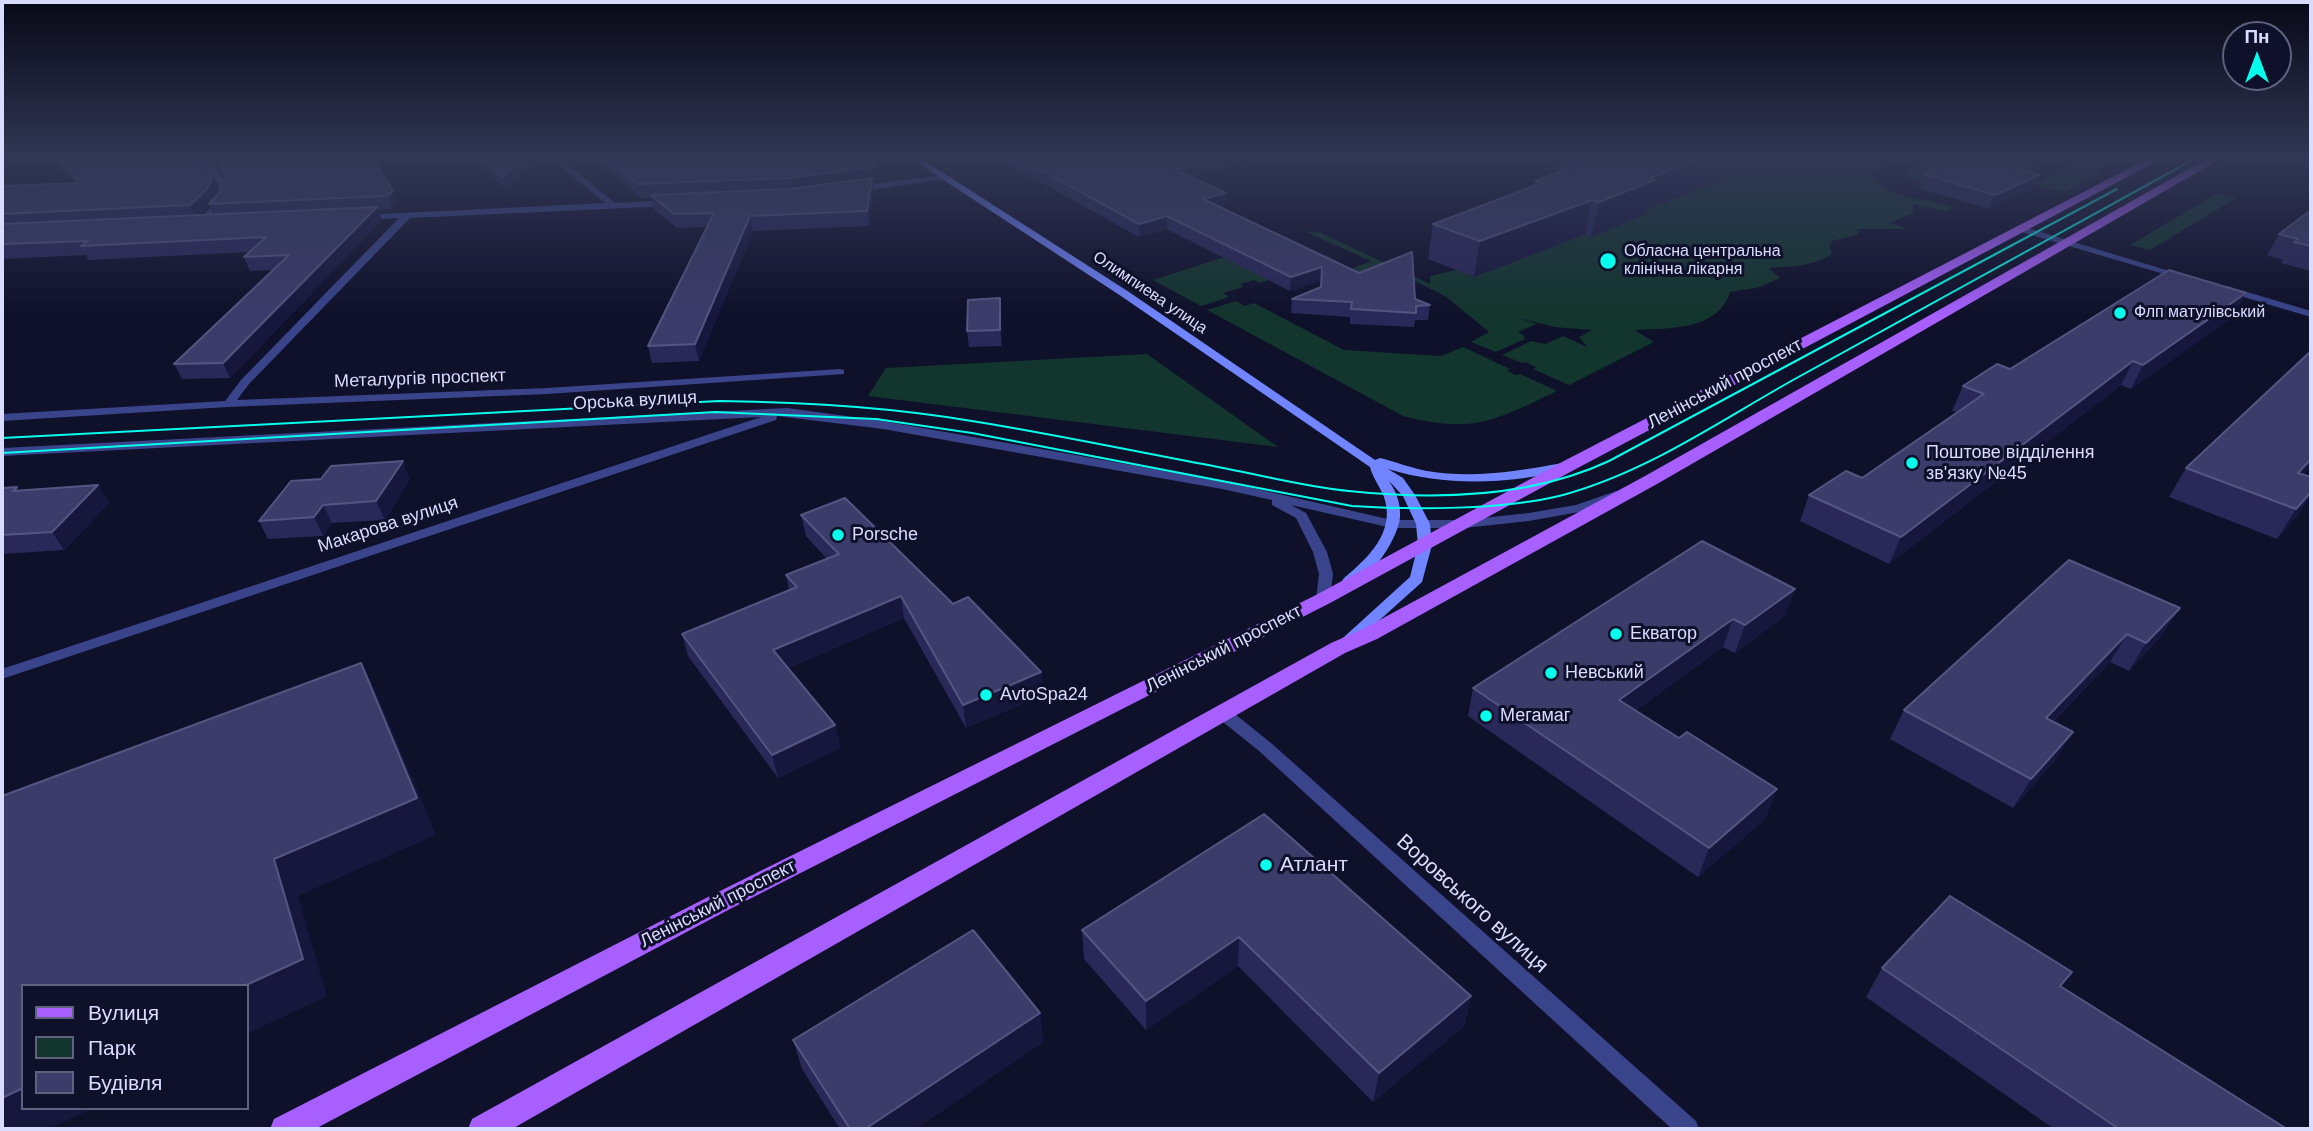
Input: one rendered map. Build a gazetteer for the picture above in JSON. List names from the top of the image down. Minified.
{"streets":{"main road":["Олимпиева улица","Ленінський проспект"],"street":["Металургів проспект","Орська вулиця","Макарова вулиця","Воровського вулиця"]},"crossings":[["Ленінський проспект","Орська вулиця"],["Орська вулиця","Макарова вулиця"]],"places":["Обласна центральна клінічна лікарня","Флп матулівський","Поштове відділення зв'язку №45","Porsche","Екватор","Невський","AvtoSpa24","Мегамаг","Атлант"],"legend":["Вулиця","Парк","Будівля"],"north":"top"}
